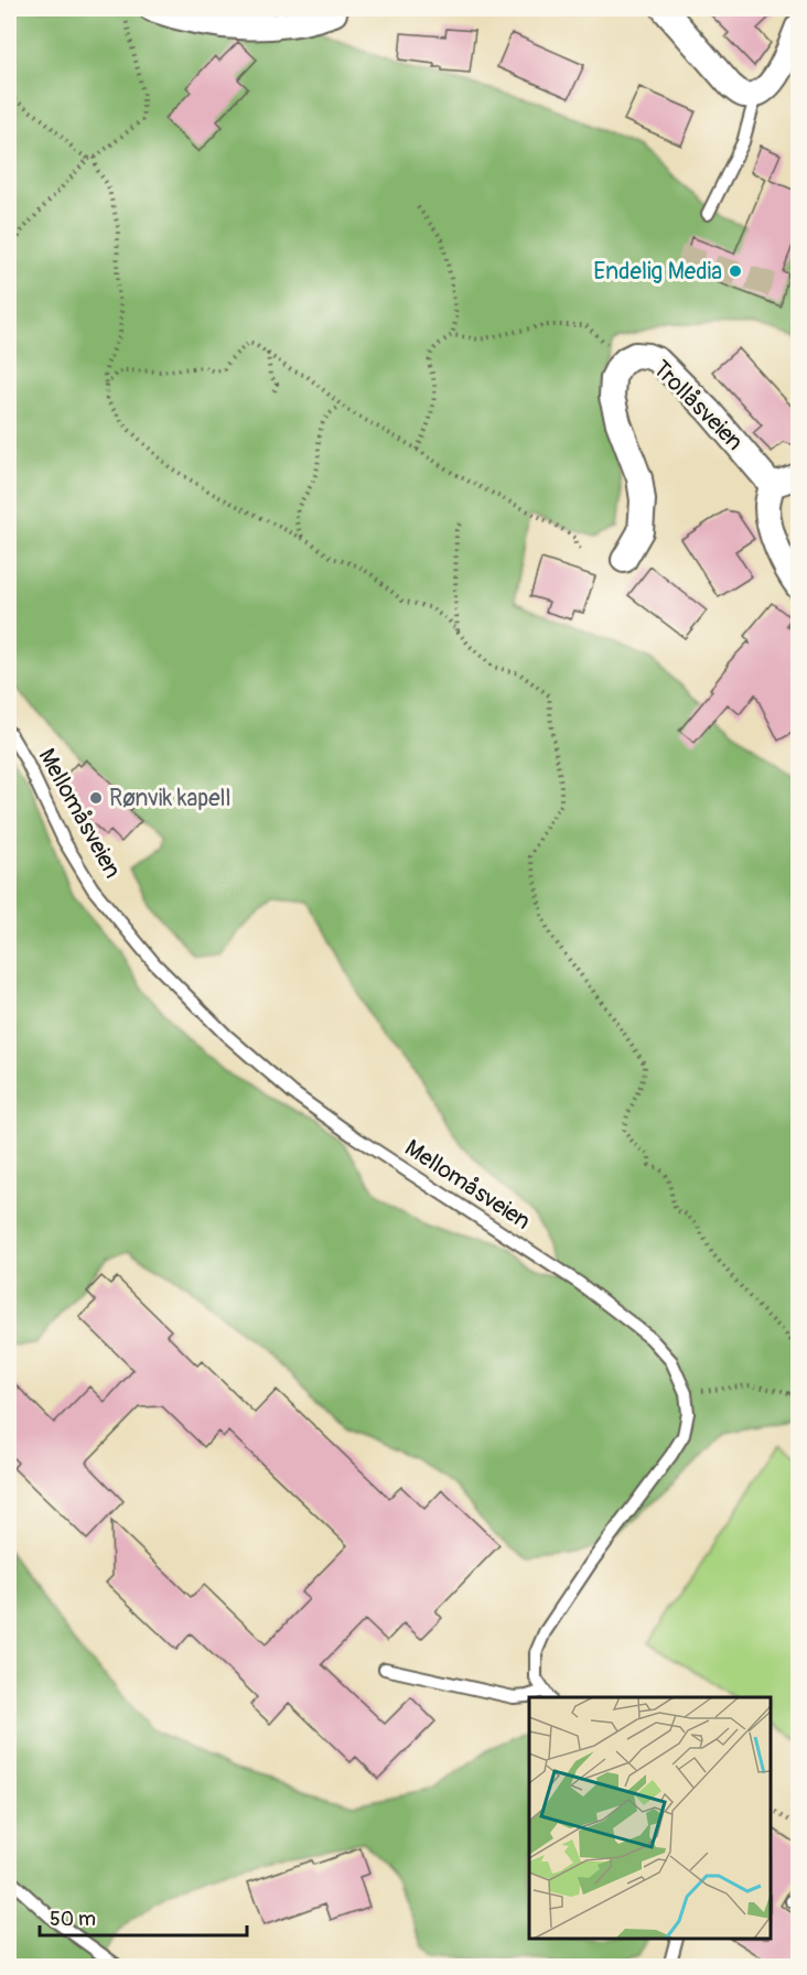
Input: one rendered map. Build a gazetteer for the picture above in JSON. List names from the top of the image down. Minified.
{"streets":{"street":["Trollåsveien"],"lane":["Mellomåsveien"]},"places":["Endelig Media","Rønvik kapell"],"scale_bar":"50 m"}
